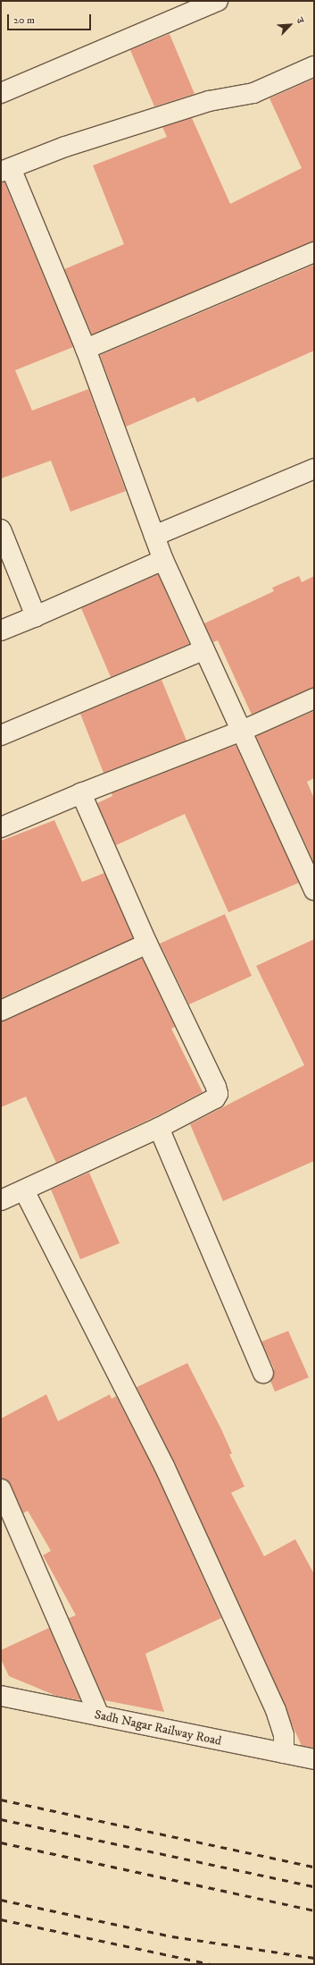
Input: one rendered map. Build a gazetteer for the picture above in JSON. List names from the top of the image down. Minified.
{"streets":{"street":["Sadh Nagar Railway Road"]},"scale_bar":"20 m","north":"top right"}
